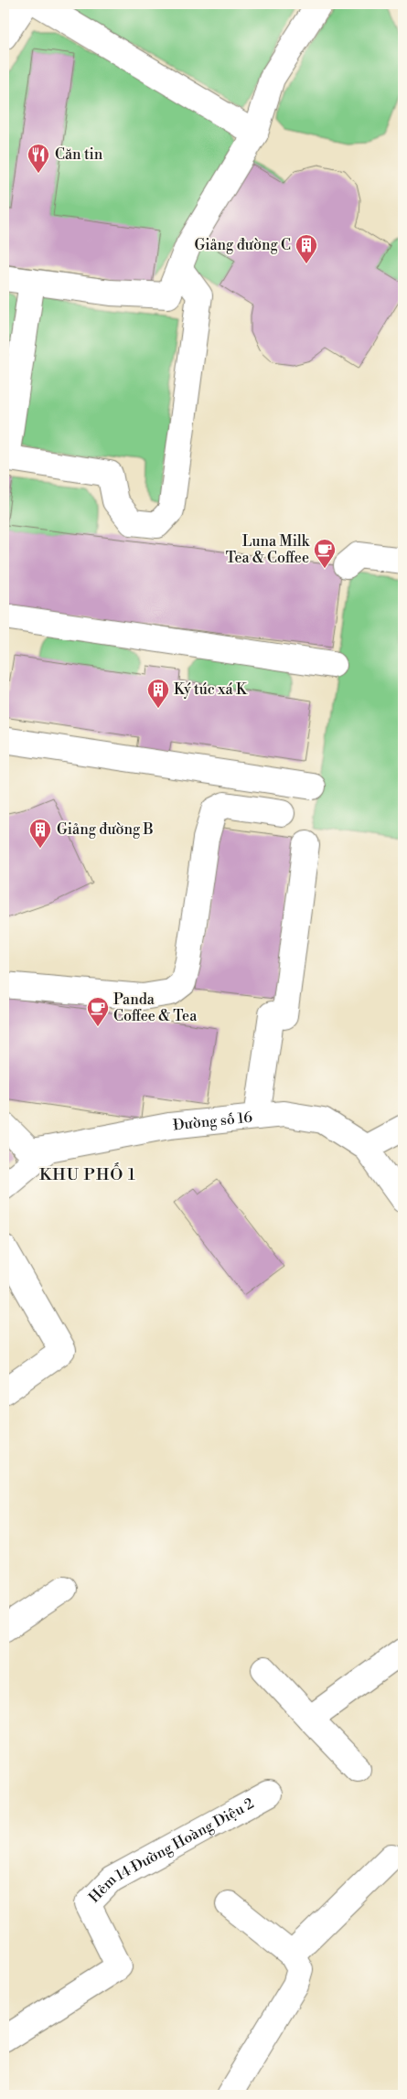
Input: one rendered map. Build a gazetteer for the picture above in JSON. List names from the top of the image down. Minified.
{"streets":{"street":["Đường số 16","Hẻm 14 Đường Hoàng Diệu 2"]},"districts":["KHU PHỐ 1"],"places":{"restaurant":["Căn tin"],"building":["Giảng đường C","Ký túc xá K","Giảng đường B"],"cafe":["Luna Milk Tea & Coffee","Panda Coffee & Tea"]}}
